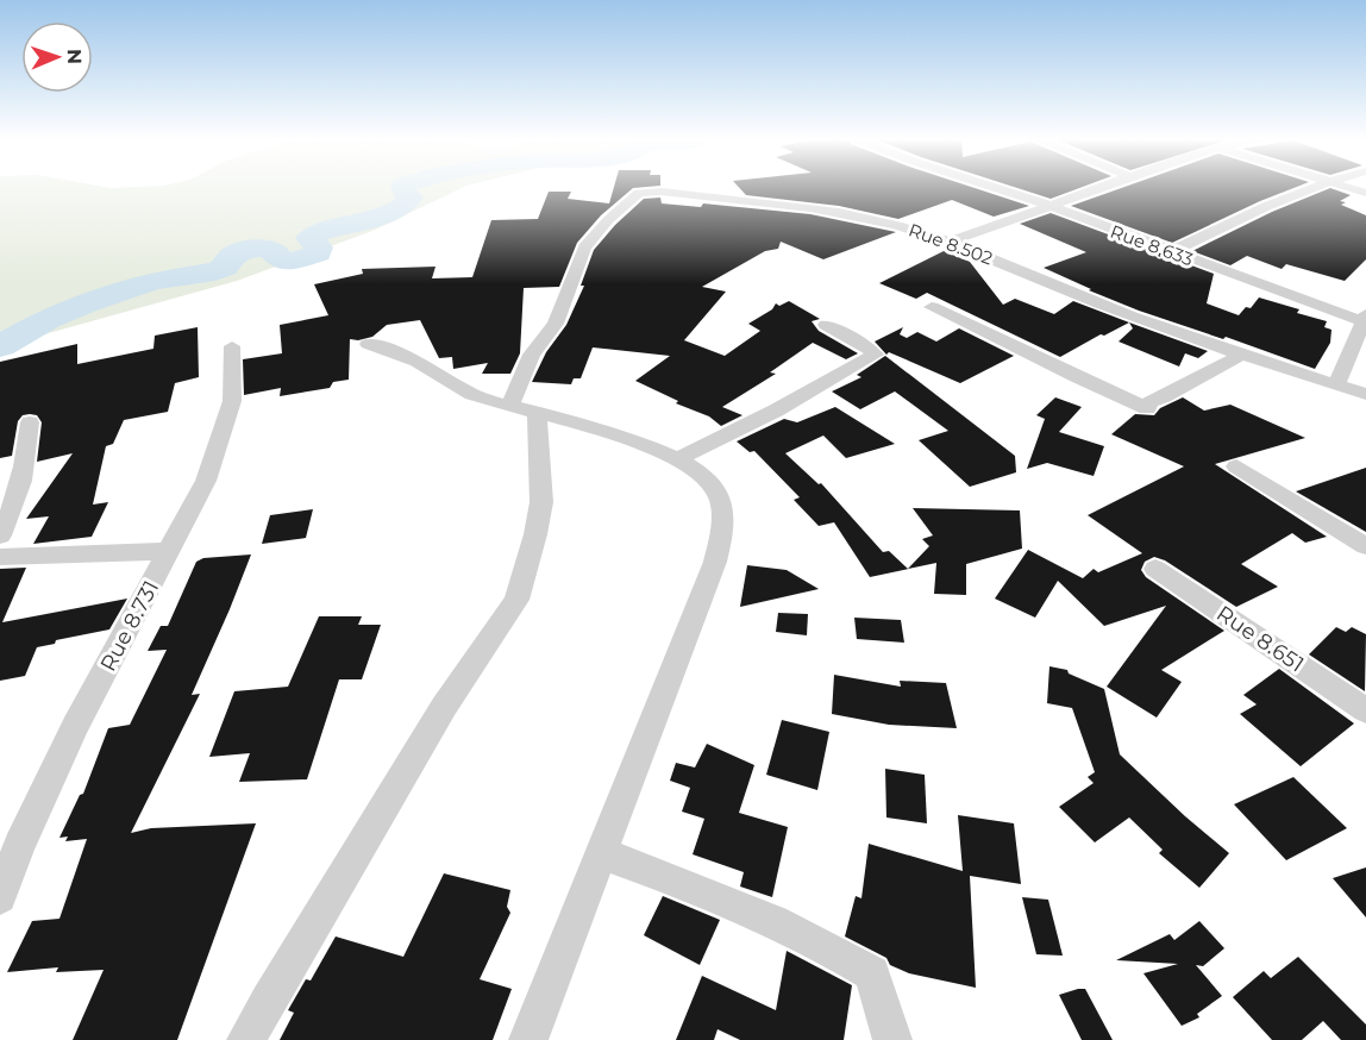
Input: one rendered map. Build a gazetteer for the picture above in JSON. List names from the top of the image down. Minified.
{"streets":{"street":["Rue 8.502","Rue 8.633","Rue 8.731","Rue 8.651"]},"north":"right"}
